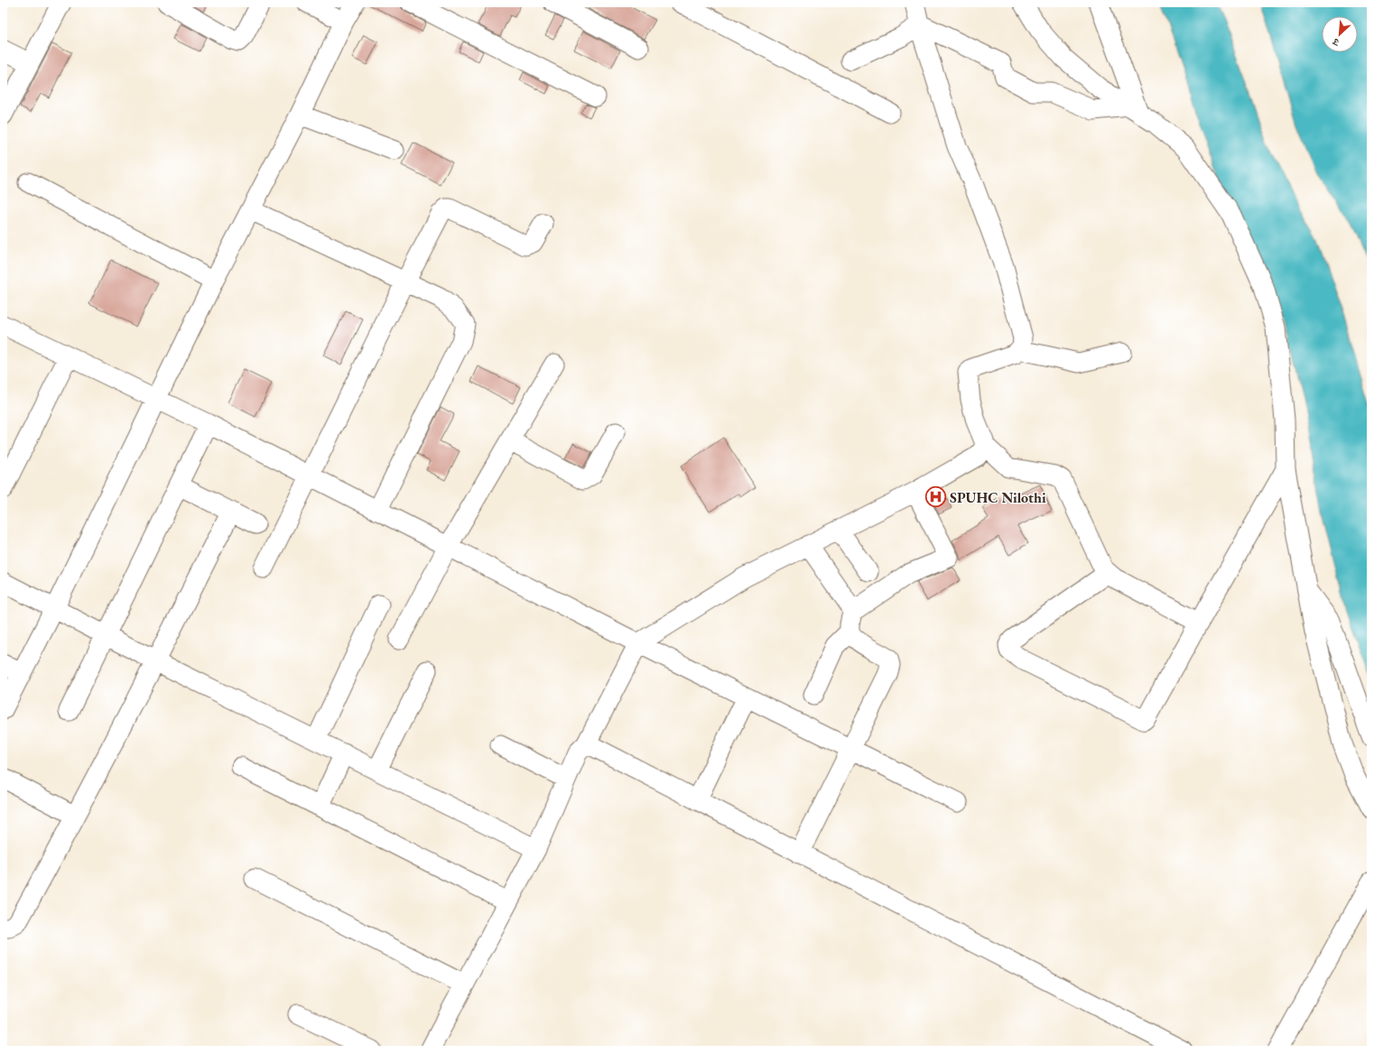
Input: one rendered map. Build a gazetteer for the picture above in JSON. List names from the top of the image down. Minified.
{"places":{"hospital":["SPUHC Nilothi"]},"north":"bottom left"}
